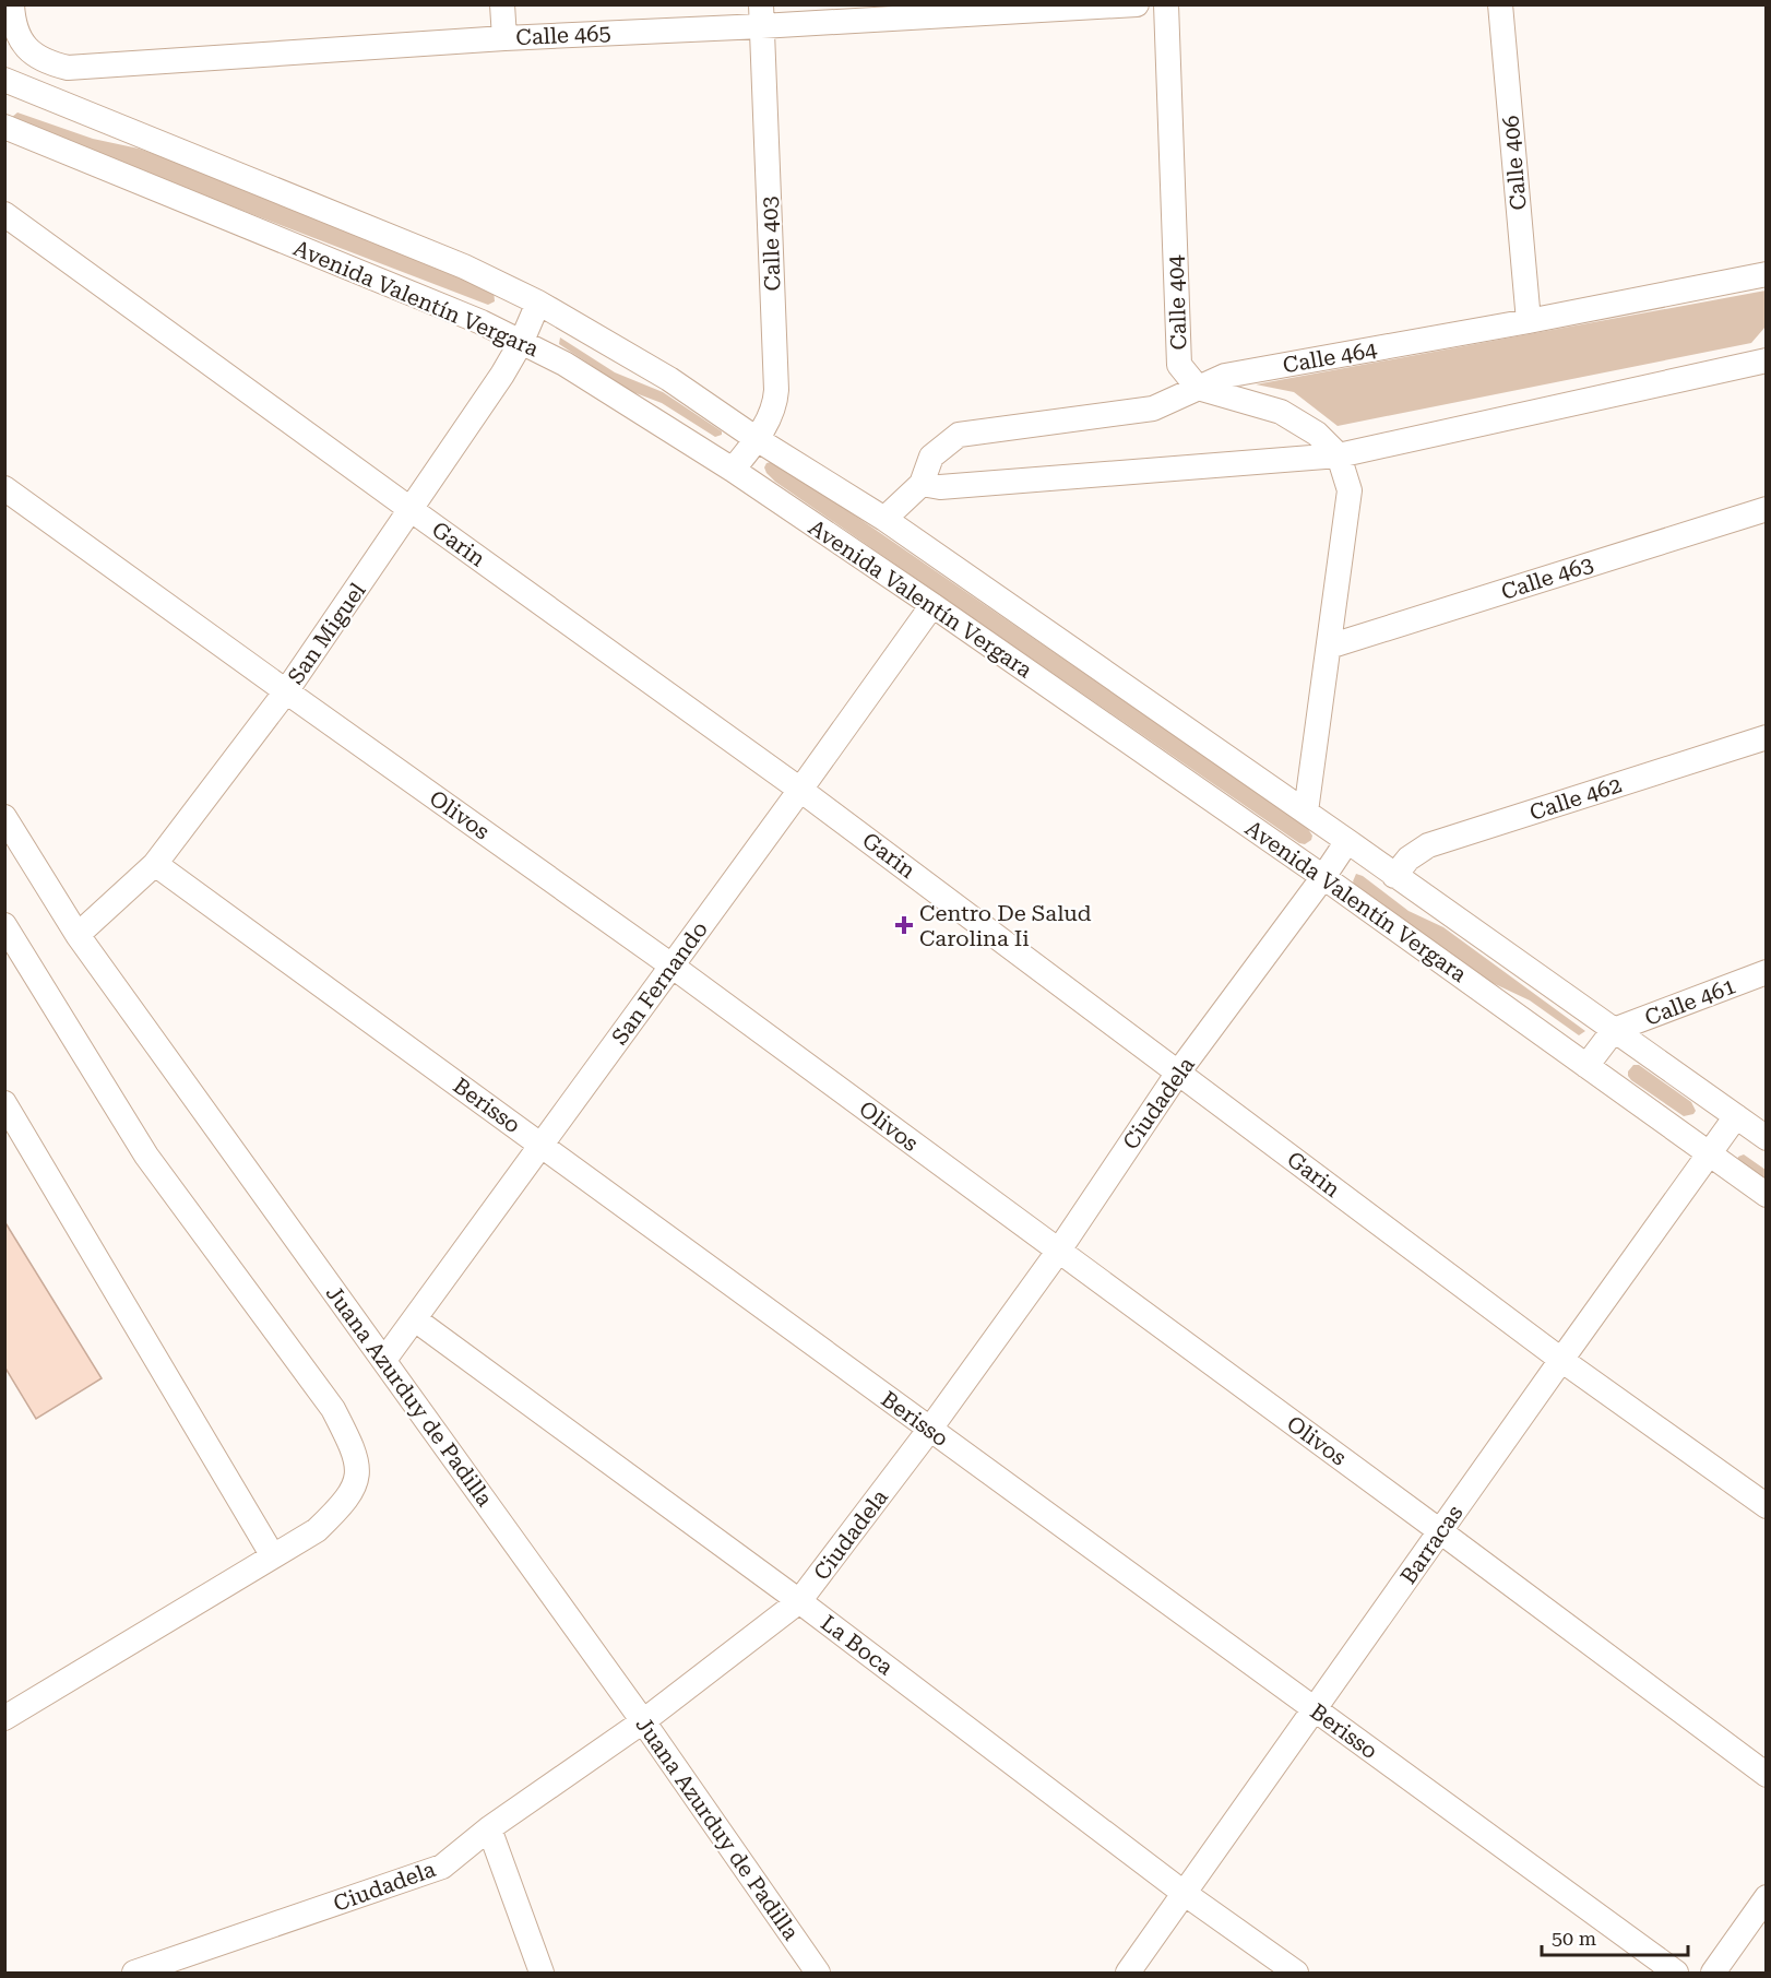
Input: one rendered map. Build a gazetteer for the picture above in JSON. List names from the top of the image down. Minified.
{"streets":{"street":["Calle 465","Calle 406","Calle 403","Avenida Valentín Vergara","Calle 404","Calle 464","Garin","Calle 463","San Miguel","Calle 462","Olivos","San Fernando","Calle 461","Ciudadela","Berisso","Juana Azurduy de Padilla","Barracas","La Boca"]},"crossings":[["Calle 465","Calle 403"],["Calle 406","Calle 464"],["Calle 403","Avenida Valentín Vergara"],["Avenida Valentín Vergara","Calle 464"],["Avenida Valentín Vergara","San Miguel"],["Avenida Valentín Vergara","Calle 462"],["Avenida Valentín Vergara","San Fernando"],["Avenida Valentín Vergara","Calle 461"],["Avenida Valentín Vergara","Ciudadela"],["Avenida Valentín Vergara","Barracas"],["Calle 404","Calle 464"],["Garin","San Miguel"],["Garin","San Fernando"],["Garin","Ciudadela"],["Garin","Barracas"],["San Miguel","Olivos"],["San Miguel","Berisso"],["San Miguel","Juana Azurduy de Padilla"],["Olivos","San Fernando"],["Olivos","Ciudadela"],["Olivos","Barracas"],["San Fernando","Berisso"],["San Fernando","Juana Azurduy de Padilla"],["San Fernando","La Boca"],["Ciudadela","Berisso"],["Ciudadela","Juana Azurduy de Padilla"],["Ciudadela","La Boca"],["Berisso","Barracas"],["Barracas","La Boca"]],"places":{"health":["Centro De Salud Carolina Ii"]},"scale_bar":"50 m"}
